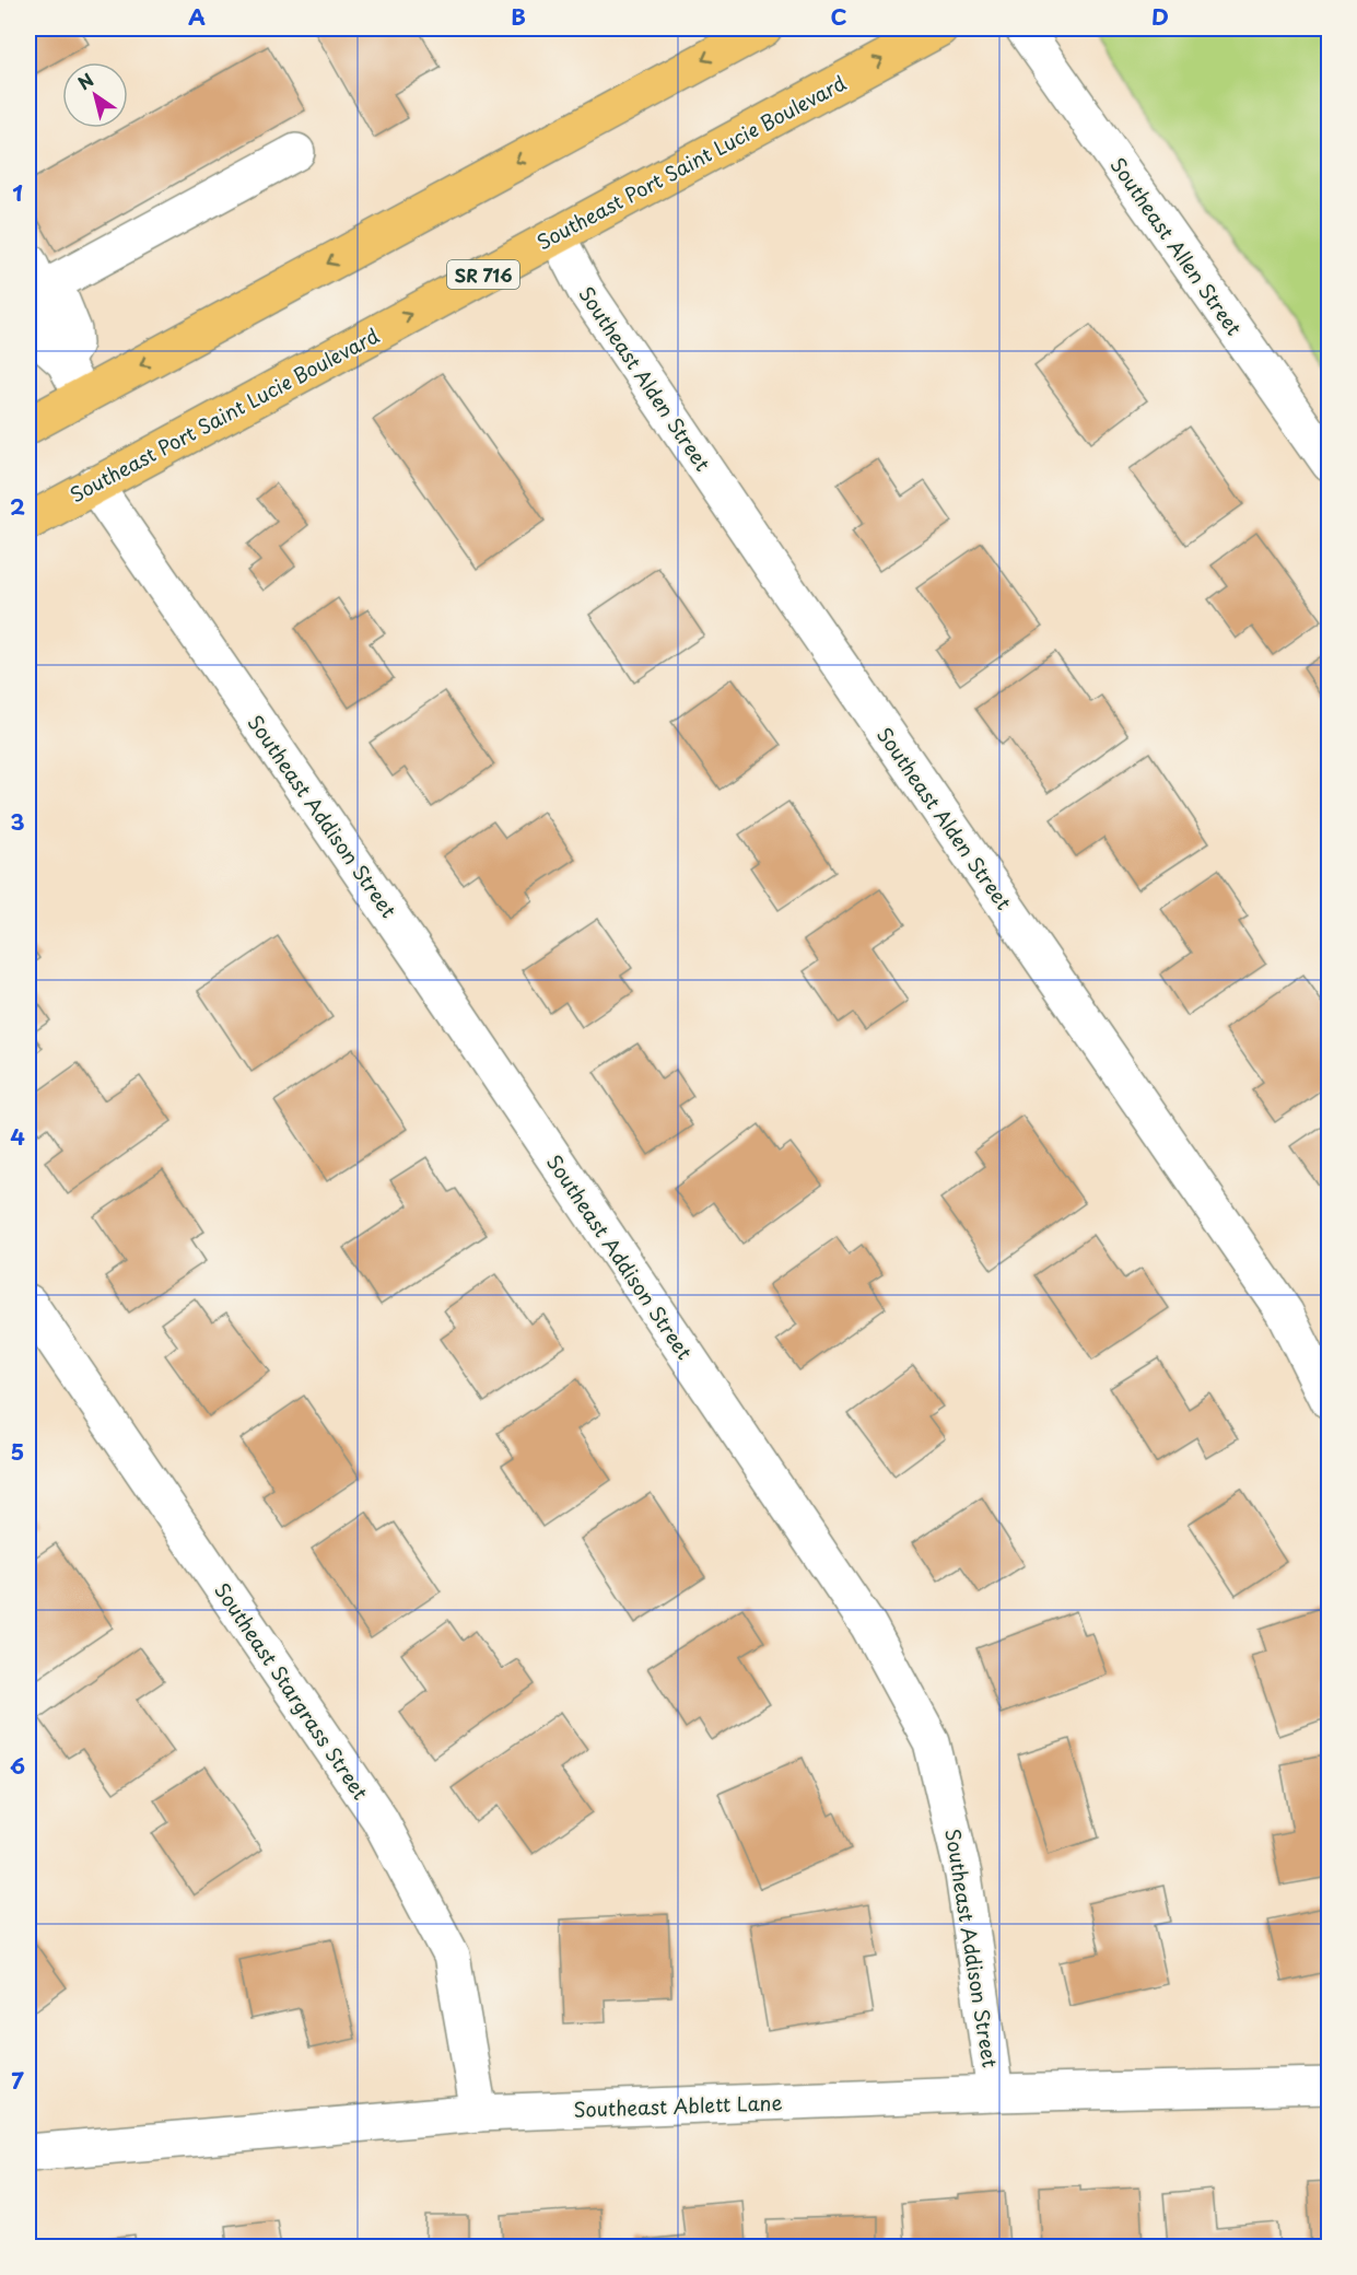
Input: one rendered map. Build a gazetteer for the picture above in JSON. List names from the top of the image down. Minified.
{"streets":{"main road":["Southeast Port Saint Lucie Boulevard","SR 716"],"street":["Southeast Allen Street","Southeast Alden Street","Southeast Addison Street","Southeast Stargrass Street","Southeast Ablett Lane"]},"crossings":[["Southeast Port Saint Lucie Boulevard","Southeast Alden Street"],["Southeast Port Saint Lucie Boulevard","Southeast Addison Street"],["Southeast Addison Street","Southeast Ablett Lane"],["Southeast Stargrass Street","Southeast Ablett Lane"]],"north":"top left","grid":{"columns":["A","B","C","D"],"rows":["1","2","3","4","5","6","7"]}}
